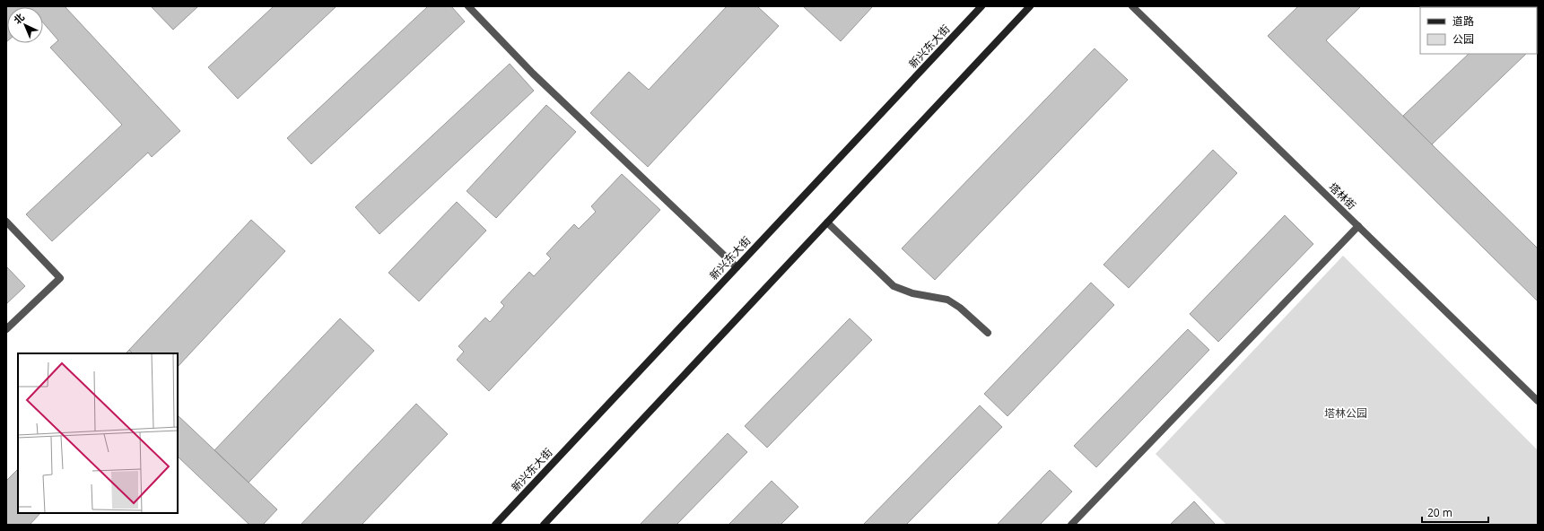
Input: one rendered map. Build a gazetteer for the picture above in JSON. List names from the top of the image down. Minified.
{"streets":{"main road":["新兴东大街"],"street":["塔林街"]},"parks":["塔林公园"],"legend":["道路","公园"],"scale_bar":"20 m","north":"top left"}
